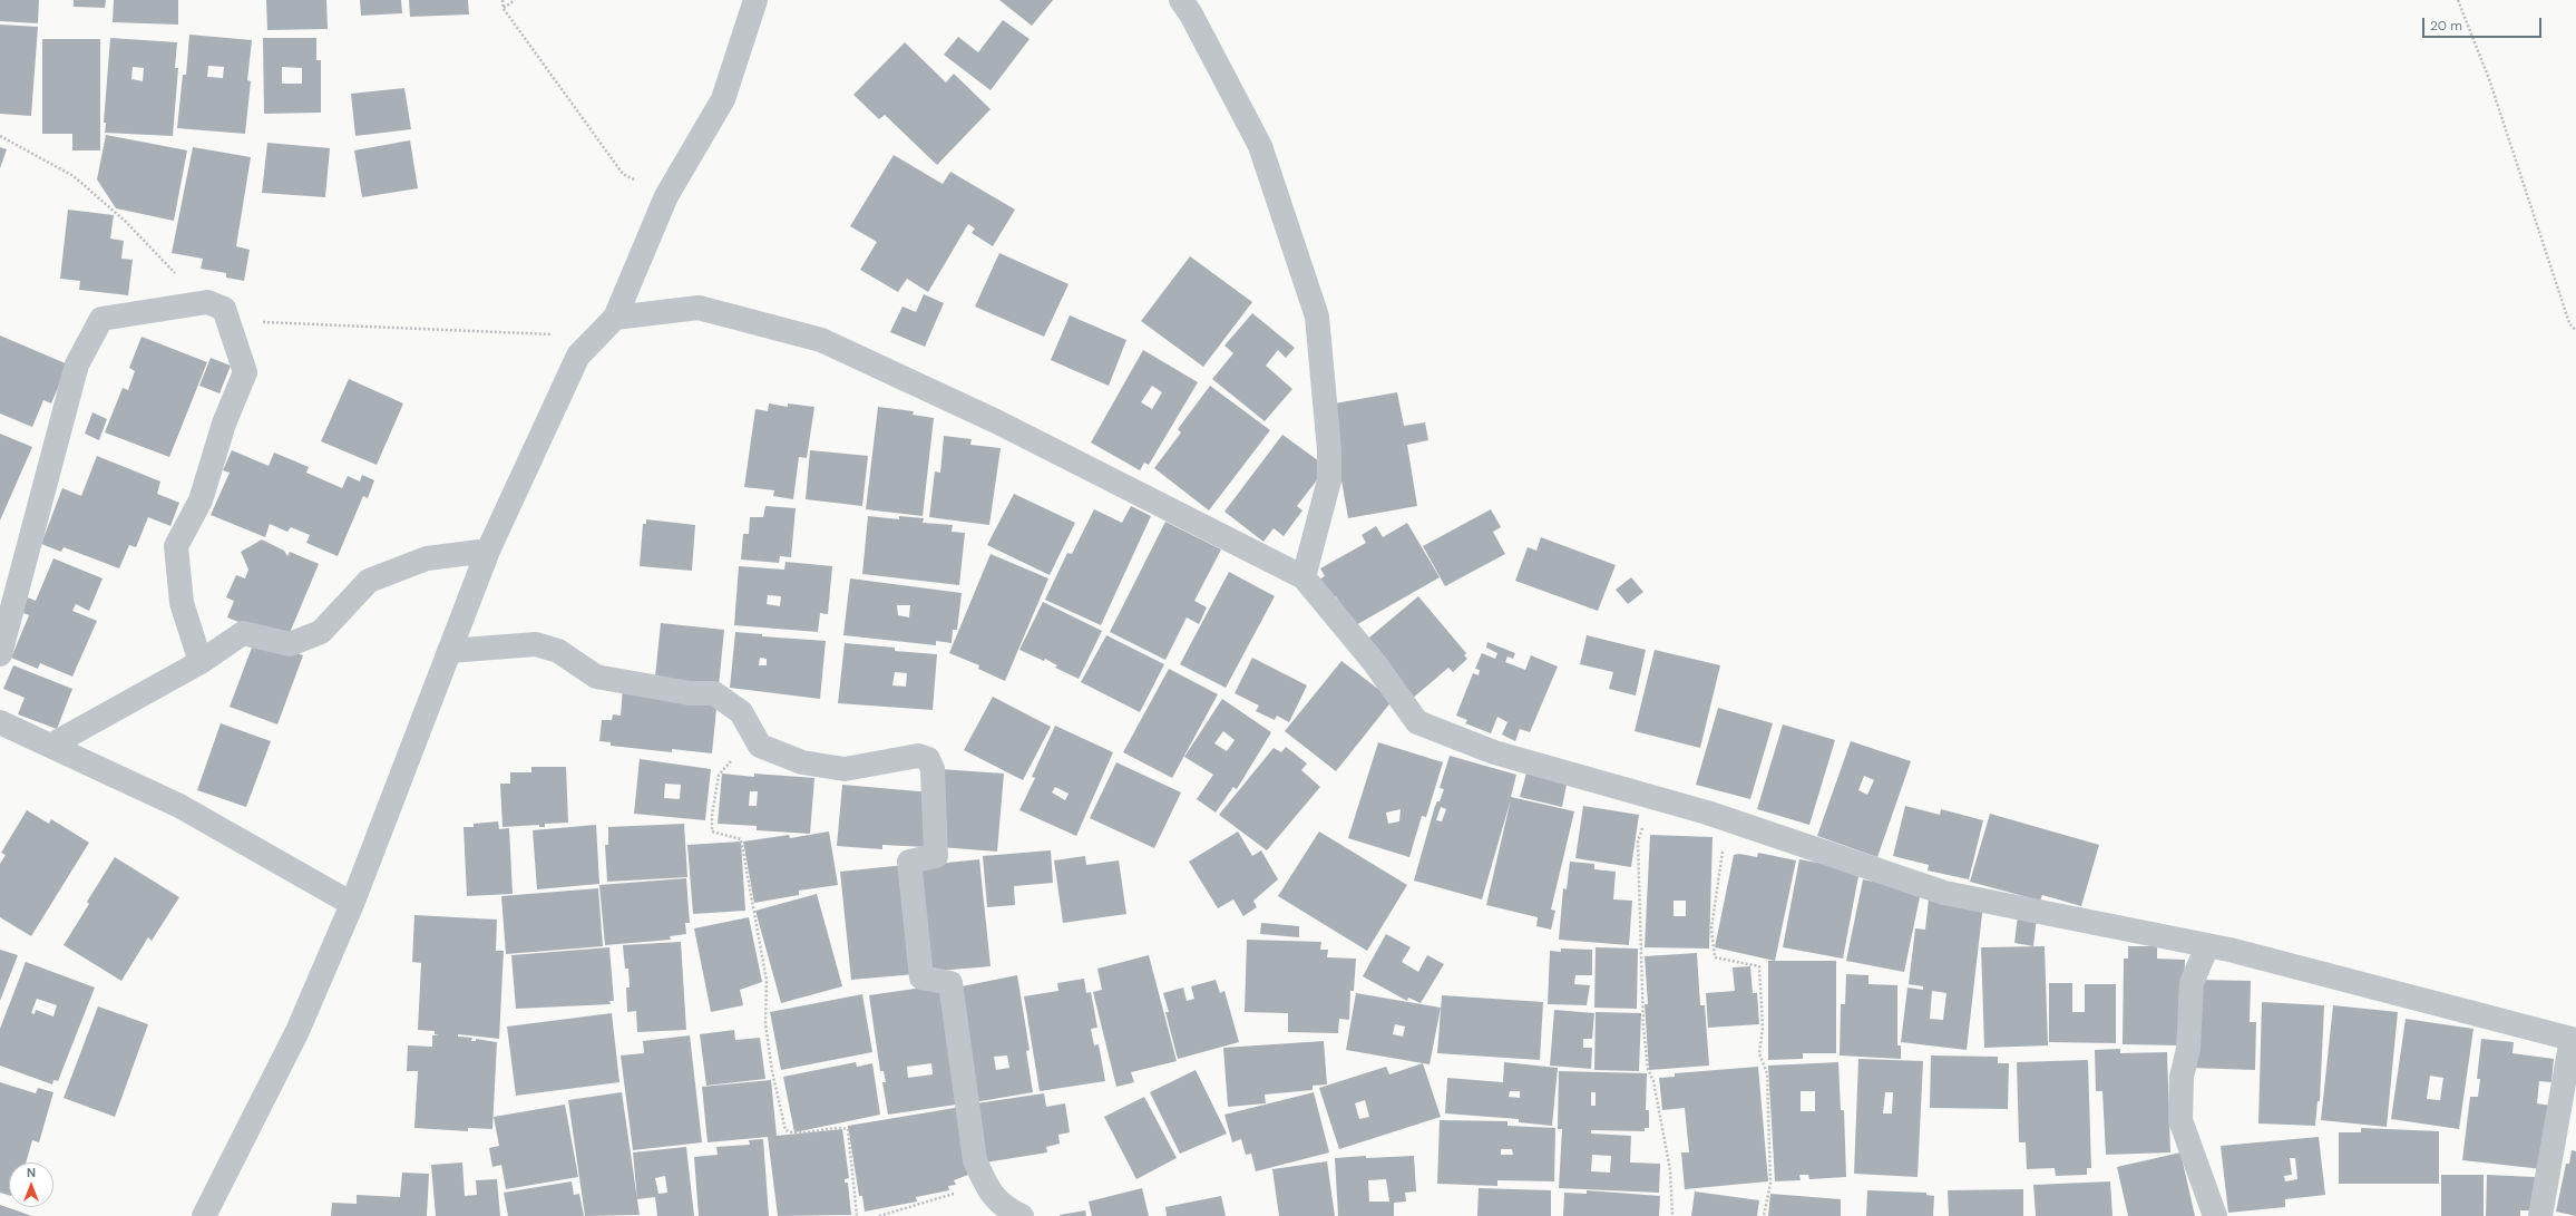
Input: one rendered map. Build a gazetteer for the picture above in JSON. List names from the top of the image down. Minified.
{"scale_bar":"20 m","north":"top"}
